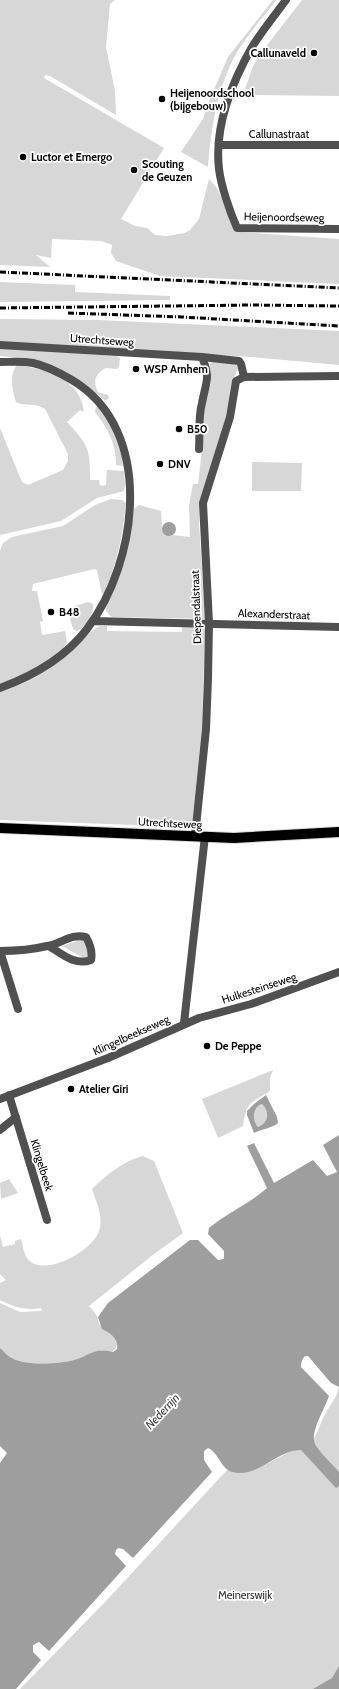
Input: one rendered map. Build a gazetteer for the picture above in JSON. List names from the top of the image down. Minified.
{"streets":{"main road":["Utrechtseweg"],"street":["Callunastraat","Heijenoordseweg","Diependalstraat","Alexanderstraat","Hulkesteinseweg","Klingelbeekseweg","Klingelbeek"]},"crossings":[["Callunastraat","Heijenoordseweg"],["Utrechtseweg","Diependalstraat"],["Utrechtseweg","Klingelbeekseweg"],["Diependalstraat","Alexanderstraat"],["Diependalstraat","Klingelbeekseweg"],["Hulkesteinseweg","Klingelbeekseweg"],["Klingelbeekseweg","Klingelbeek"]],"water":["Nederrijn"],"parks":["Meinerswijk"],"places":["Callunaveld","Heijenoordschool (bijgebouw)","Luctor et Emergo","Scouting de Geuzen","WSP Arnhem","B50","DNV","B48","De Peppe","Atelier Giri"]}
